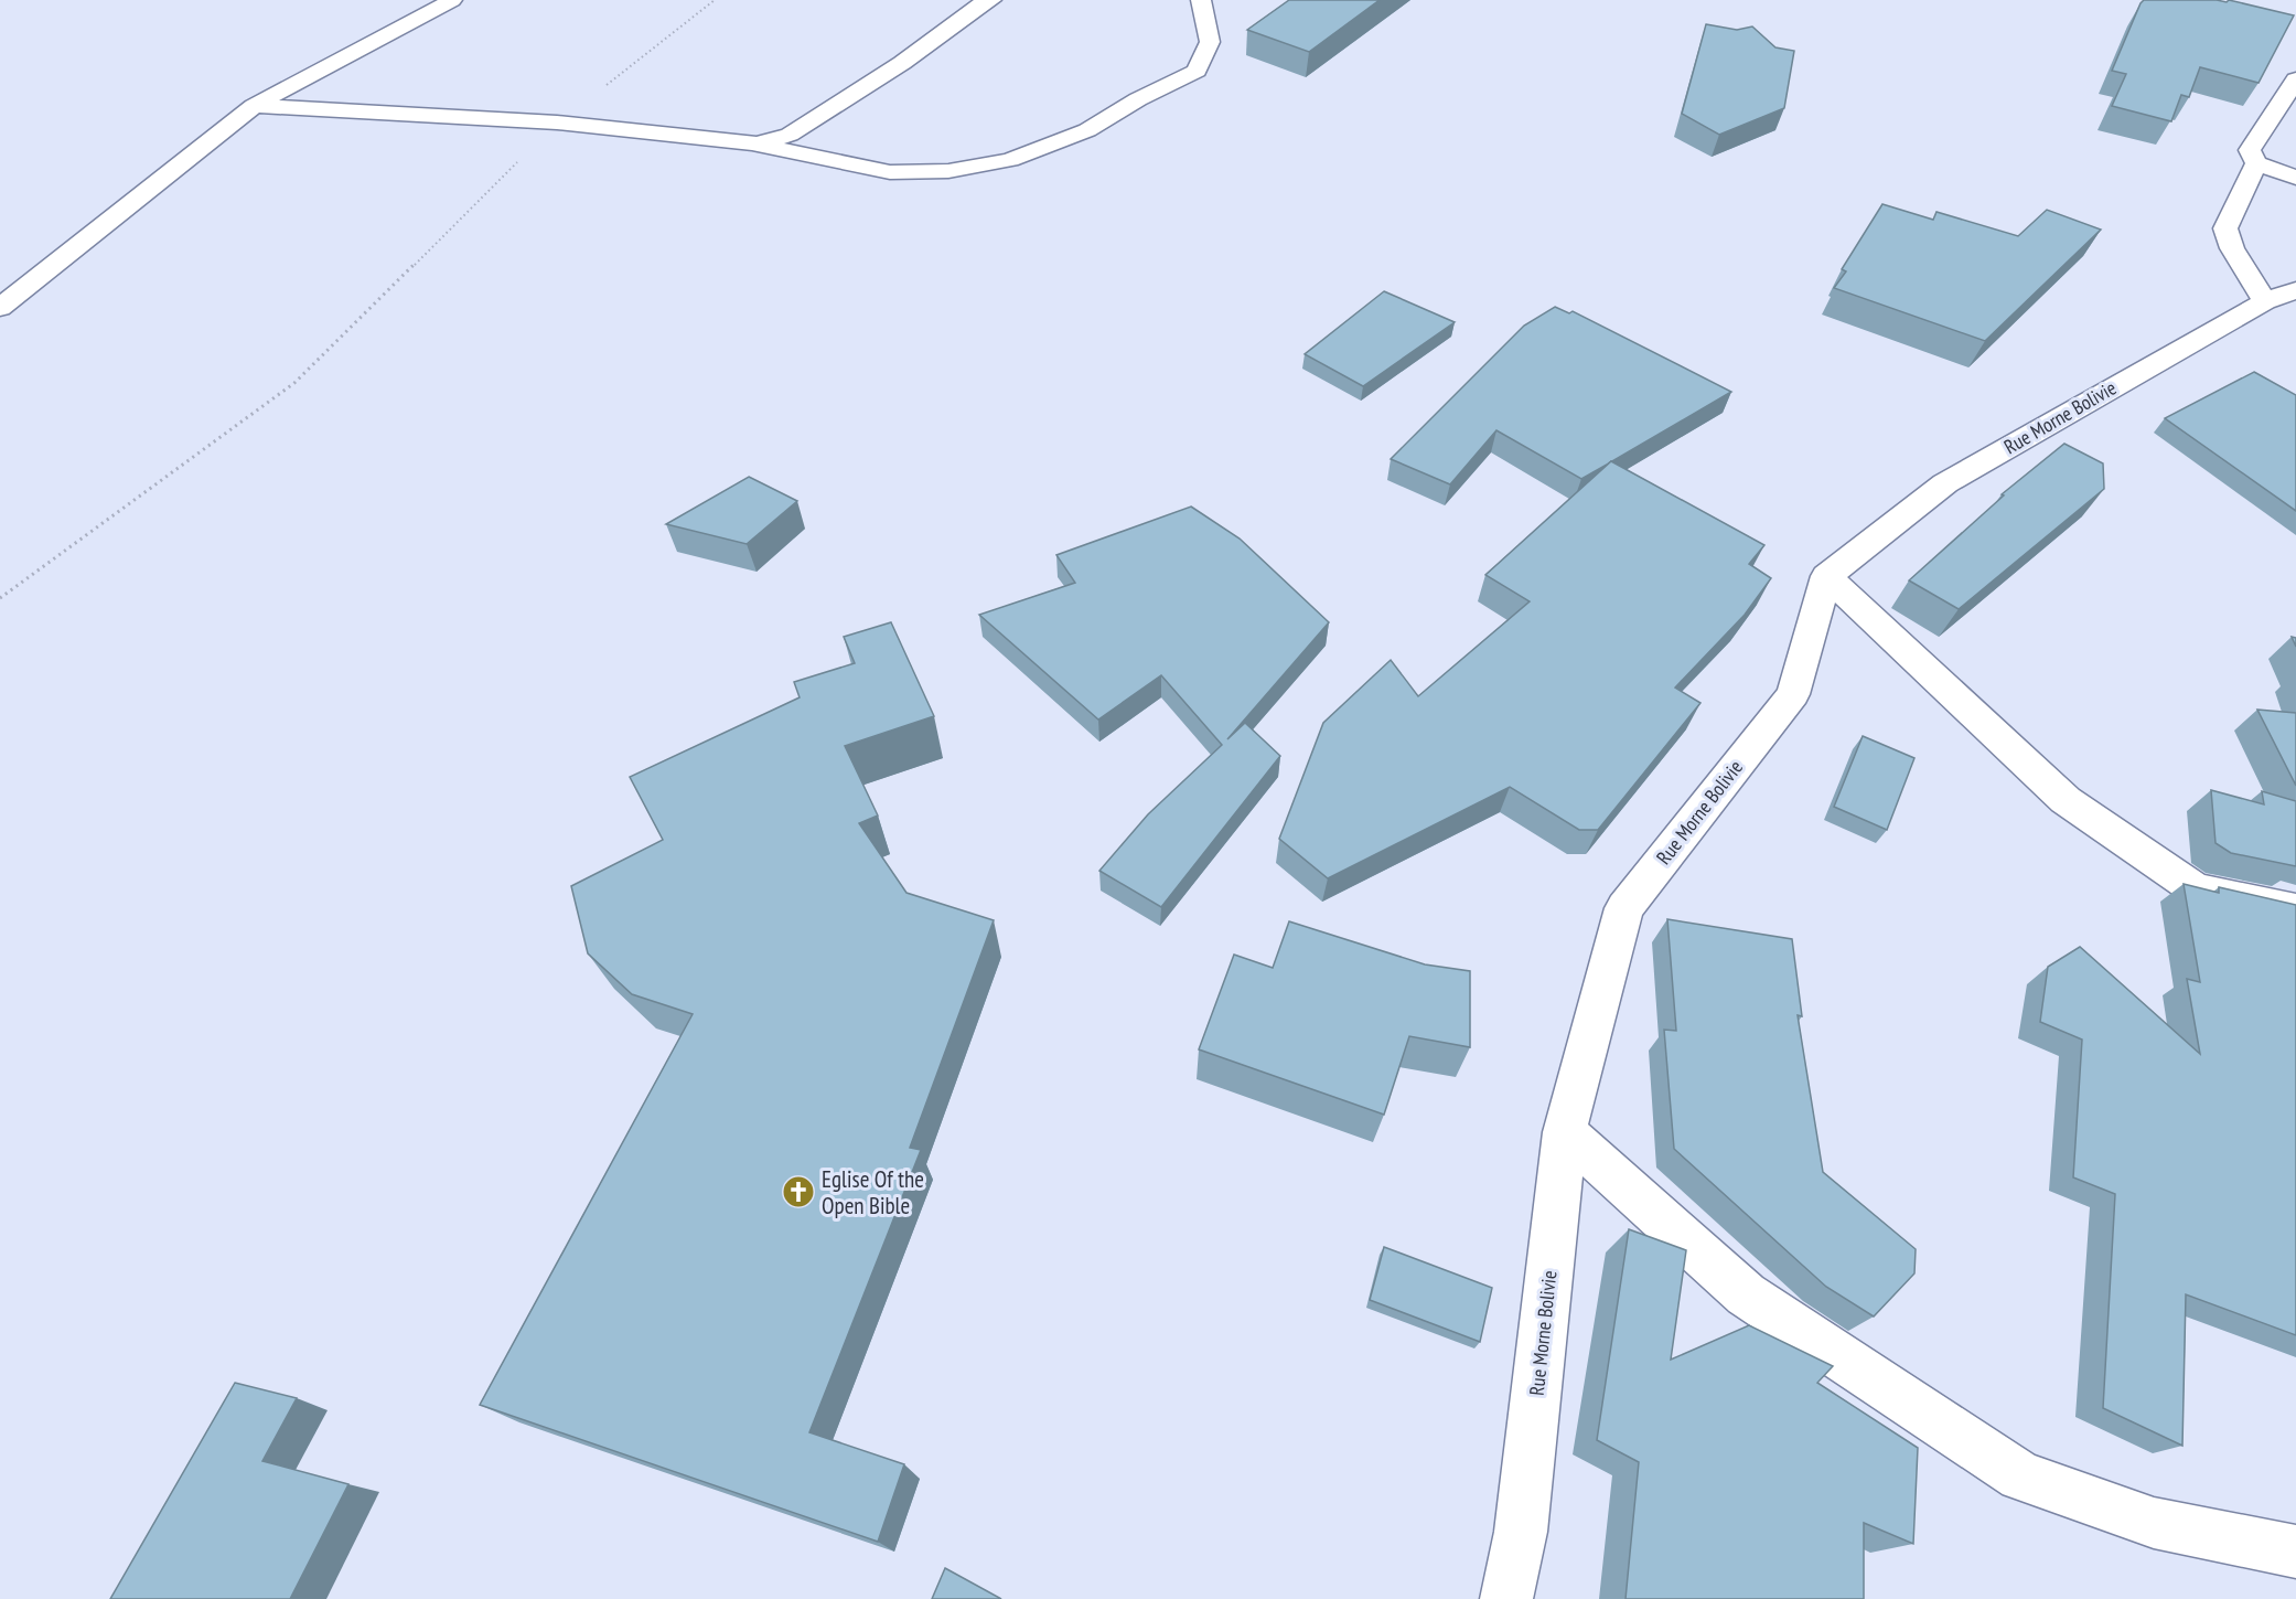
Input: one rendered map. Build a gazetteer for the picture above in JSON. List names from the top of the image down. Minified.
{"streets":{"street":["Rue Morne Bolivie"]},"places":{"church":["Eglise Of the Open Bible"]}}
